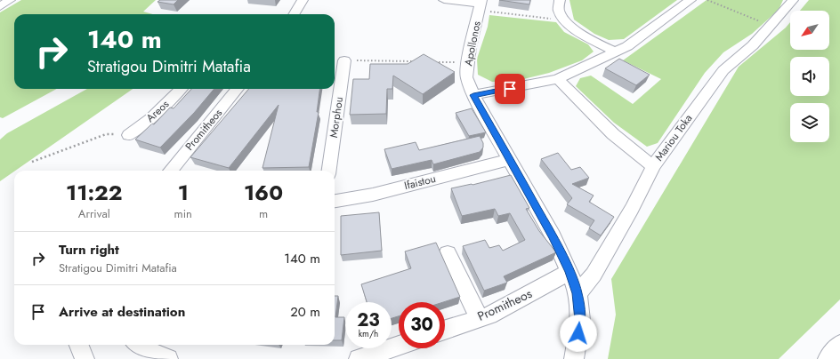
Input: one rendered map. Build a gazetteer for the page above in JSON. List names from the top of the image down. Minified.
{"streets":{"street":["Apollonos","Areos","Morphou","Promitheos","Mariou Toka","Ifaistou"]},"crossings":[["Apollonos","Promitheos"],["Apollonos","Mariou Toka"],["Apollonos","Ifaistou"]],"north":"bottom left","page":{"turn":["140 m","Stratigou Dimitri Matafia"],"eta":["11:22","Arrival","1","min","160","m"],"list":[{"name":"Turn right","note":"Stratigou Dimitri Matafia","value":"140 m"},{"name":"Arrive at destination","value":"20 m"}],"speed":"23 km/h","limit":"30"}}
